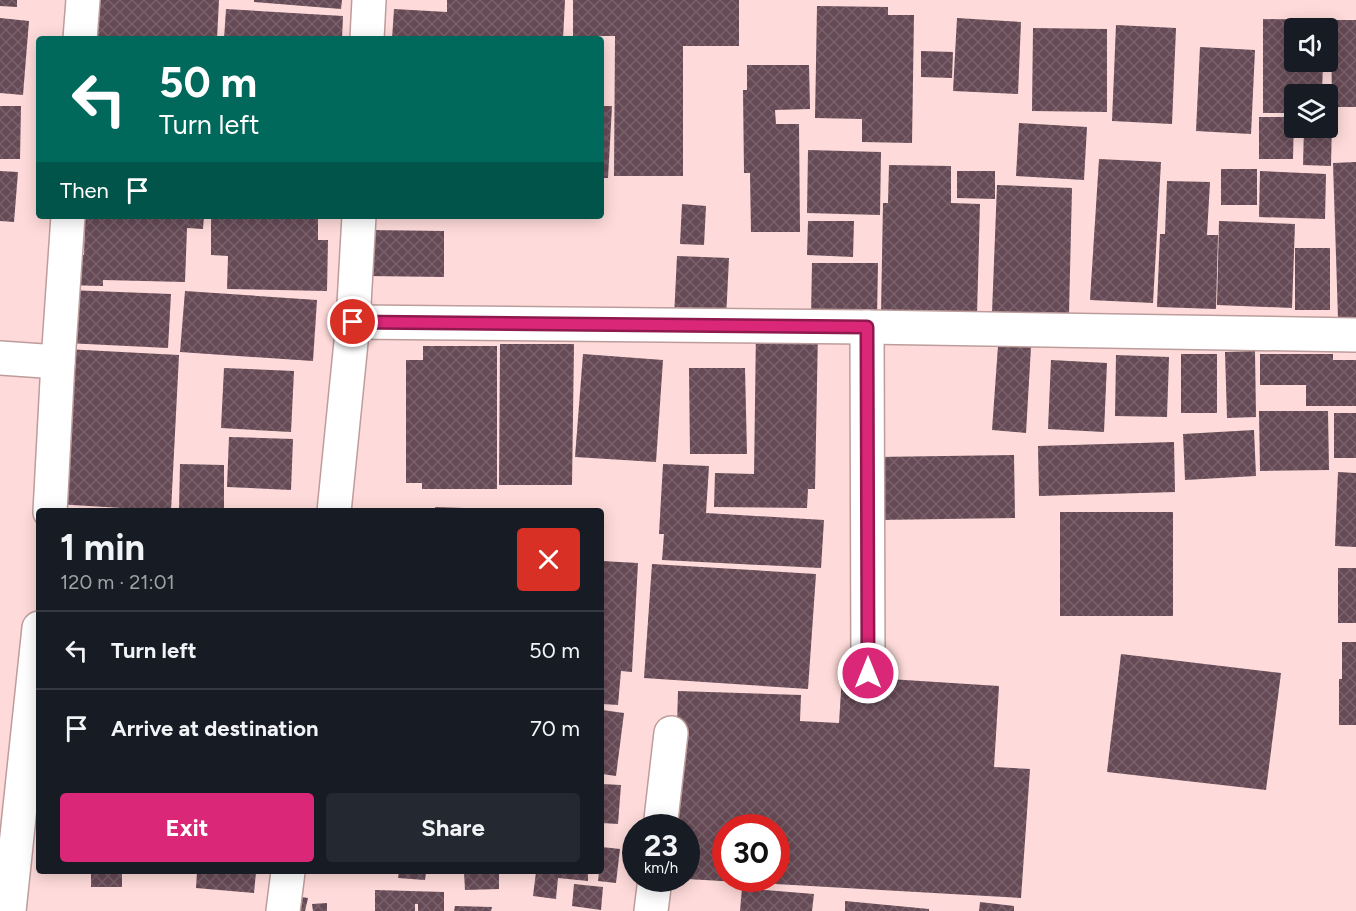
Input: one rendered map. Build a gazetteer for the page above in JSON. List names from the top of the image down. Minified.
{"page":{"turn":["50 m","Turn left"],"then":"Then","heading":["1 min","120 m · 21:01"],"list":[{"name":"Turn left","value":"50 m"},{"name":"Arrive at destination","value":"70 m"}],"buttons":["Exit","Share"],"speed":"23 km/h","limit":"30"}}
